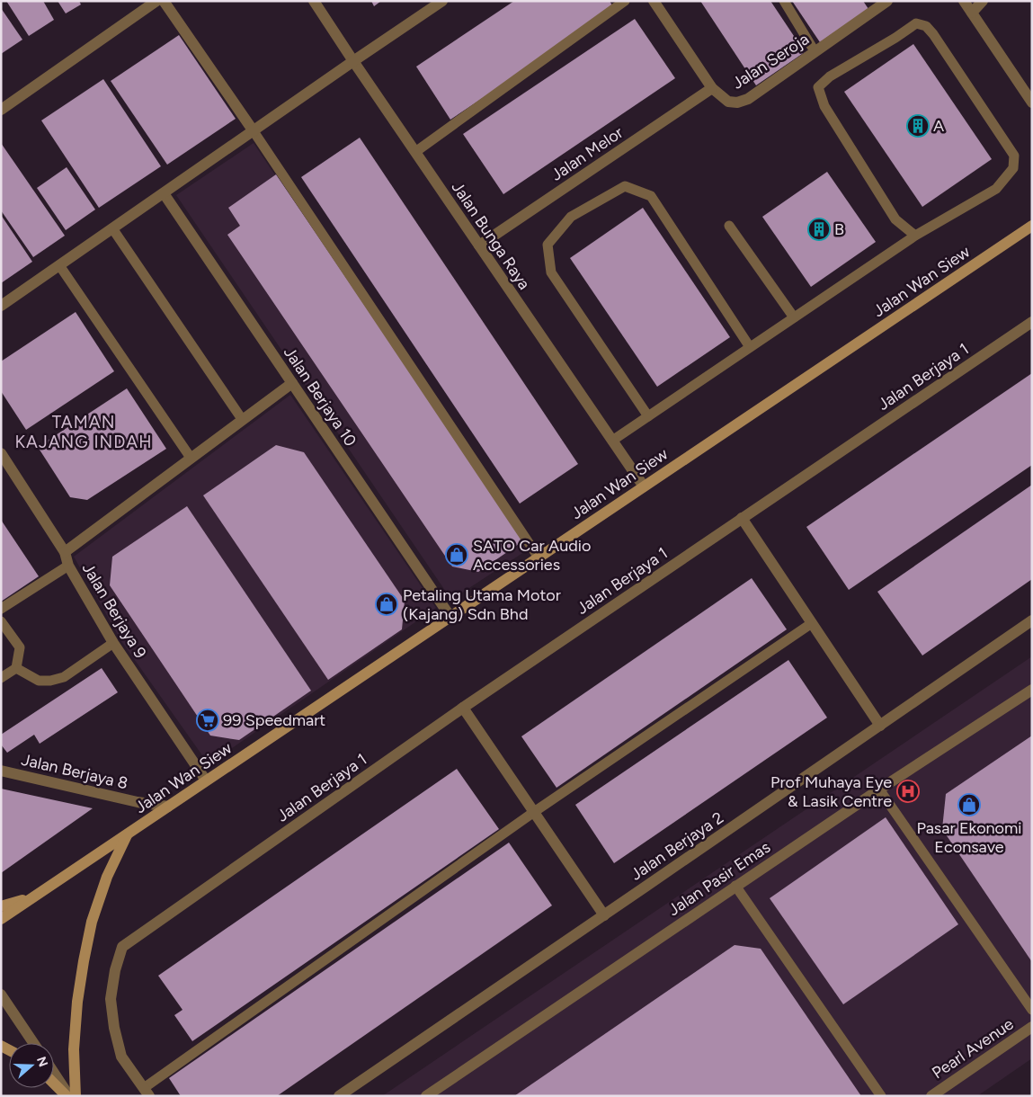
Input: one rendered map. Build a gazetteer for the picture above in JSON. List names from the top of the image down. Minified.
{"streets":{"street":["Jalan Seroja","Jalan Melor","Jalan Bunga Raya","Jalan Wan Siew","Jalan Berjaya 1","Jalan Berjaya 10","Jalan Berjaya 9","Jalan Berjaya 8","Jalan Berjaya 2","Jalan Pasir Emas","Pearl Avenue"]},"crossings":[["Jalan Seroja","Jalan Melor"],["Jalan Melor","Jalan Bunga Raya"],["Jalan Bunga Raya","Jalan Wan Siew"],["Jalan Wan Siew","Jalan Berjaya 10"],["Jalan Wan Siew","Jalan Berjaya 9"],["Jalan Wan Siew","Jalan Berjaya 8"]],"districts":["TAMAN KAJANG INDAH"],"places":{"building":["A","B"],"shop":["SATO Car Audio Accessories","Petaling Utama Motor (Kajang) Sdn Bhd","Pasar Ekonomi Econsave"],"supermarket":["99 Speedmart"],"hospital":["Prof Muhaya Eye & Lasik Centre"]},"north":"right"}
